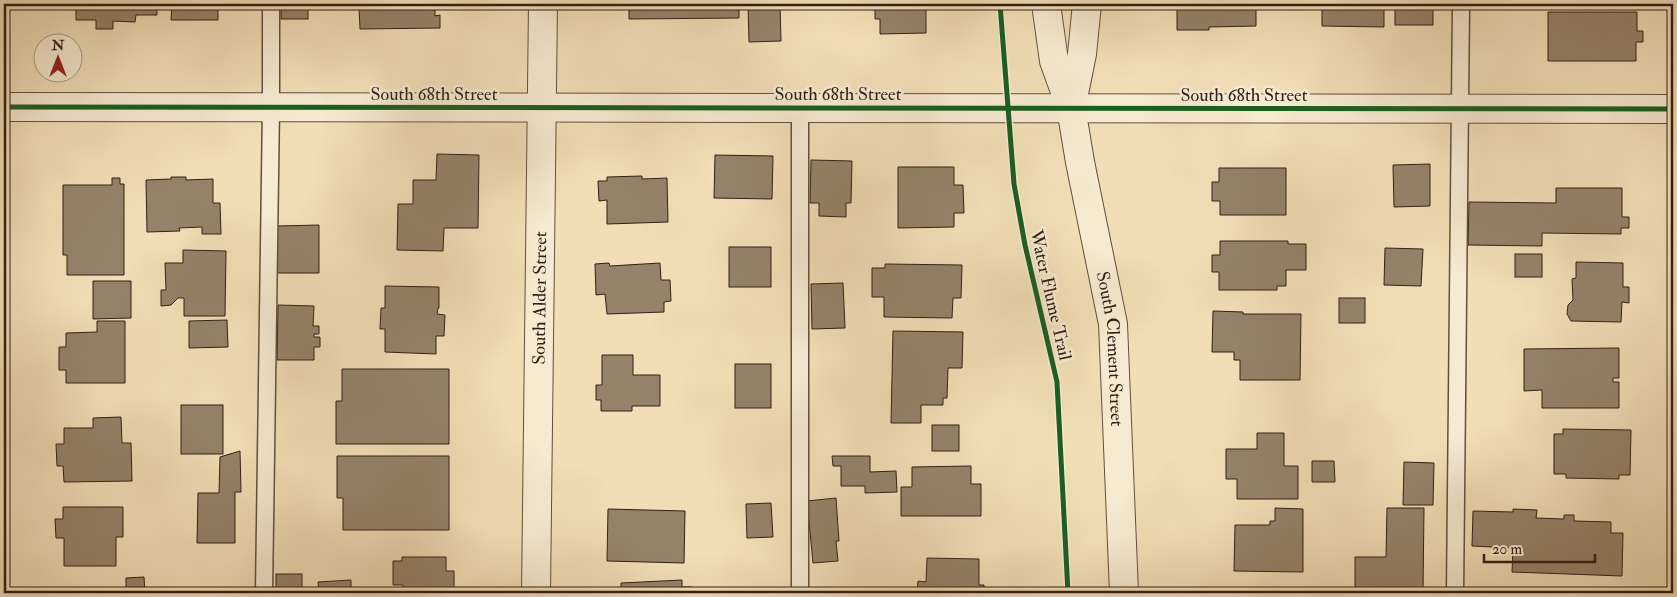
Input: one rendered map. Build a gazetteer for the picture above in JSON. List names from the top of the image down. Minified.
{"streets":{"street":["South 68th Street","South Alder Street","South Clement Street"],"cycle path":["Water Flume Trail"]},"crossings":[["South 68th Street","South Alder Street"],["South 68th Street","South Clement Street"]],"scale_bar":"20 m","north":"top"}
